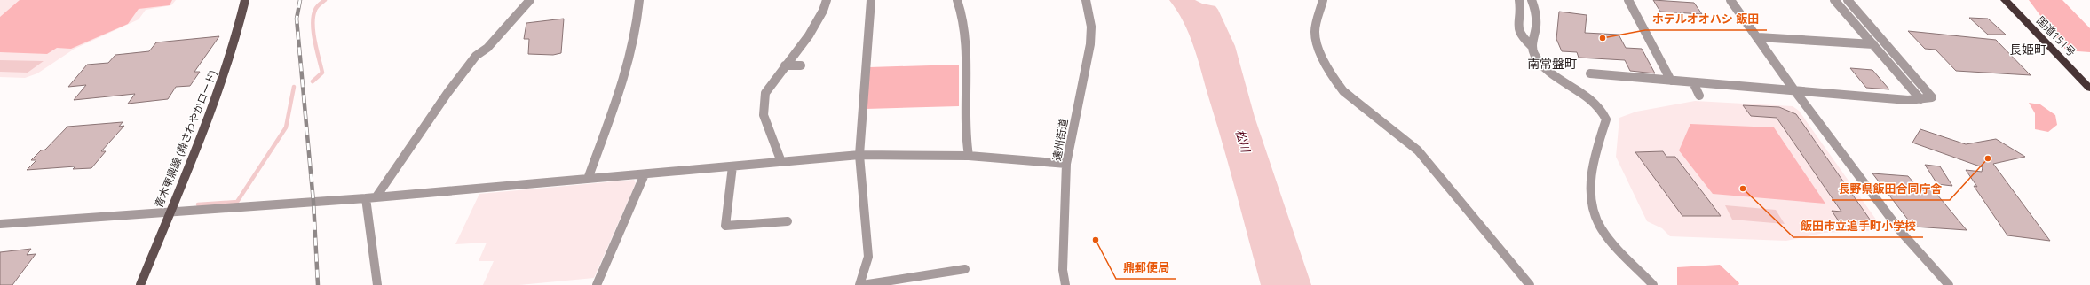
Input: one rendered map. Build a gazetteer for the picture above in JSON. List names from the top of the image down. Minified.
{"streets":{"highway":["国道151号"],"main road":["青木東鼎線 (鼎さわやかロード)"],"street":["遠州街道"]},"districts":["長姫町","南常盤町"],"water":["松川"],"places":["ホテルオオハシ 飯田","長野県飯田合同庁舎","飯田市立追手町小学校","鼎郵便局"]}
